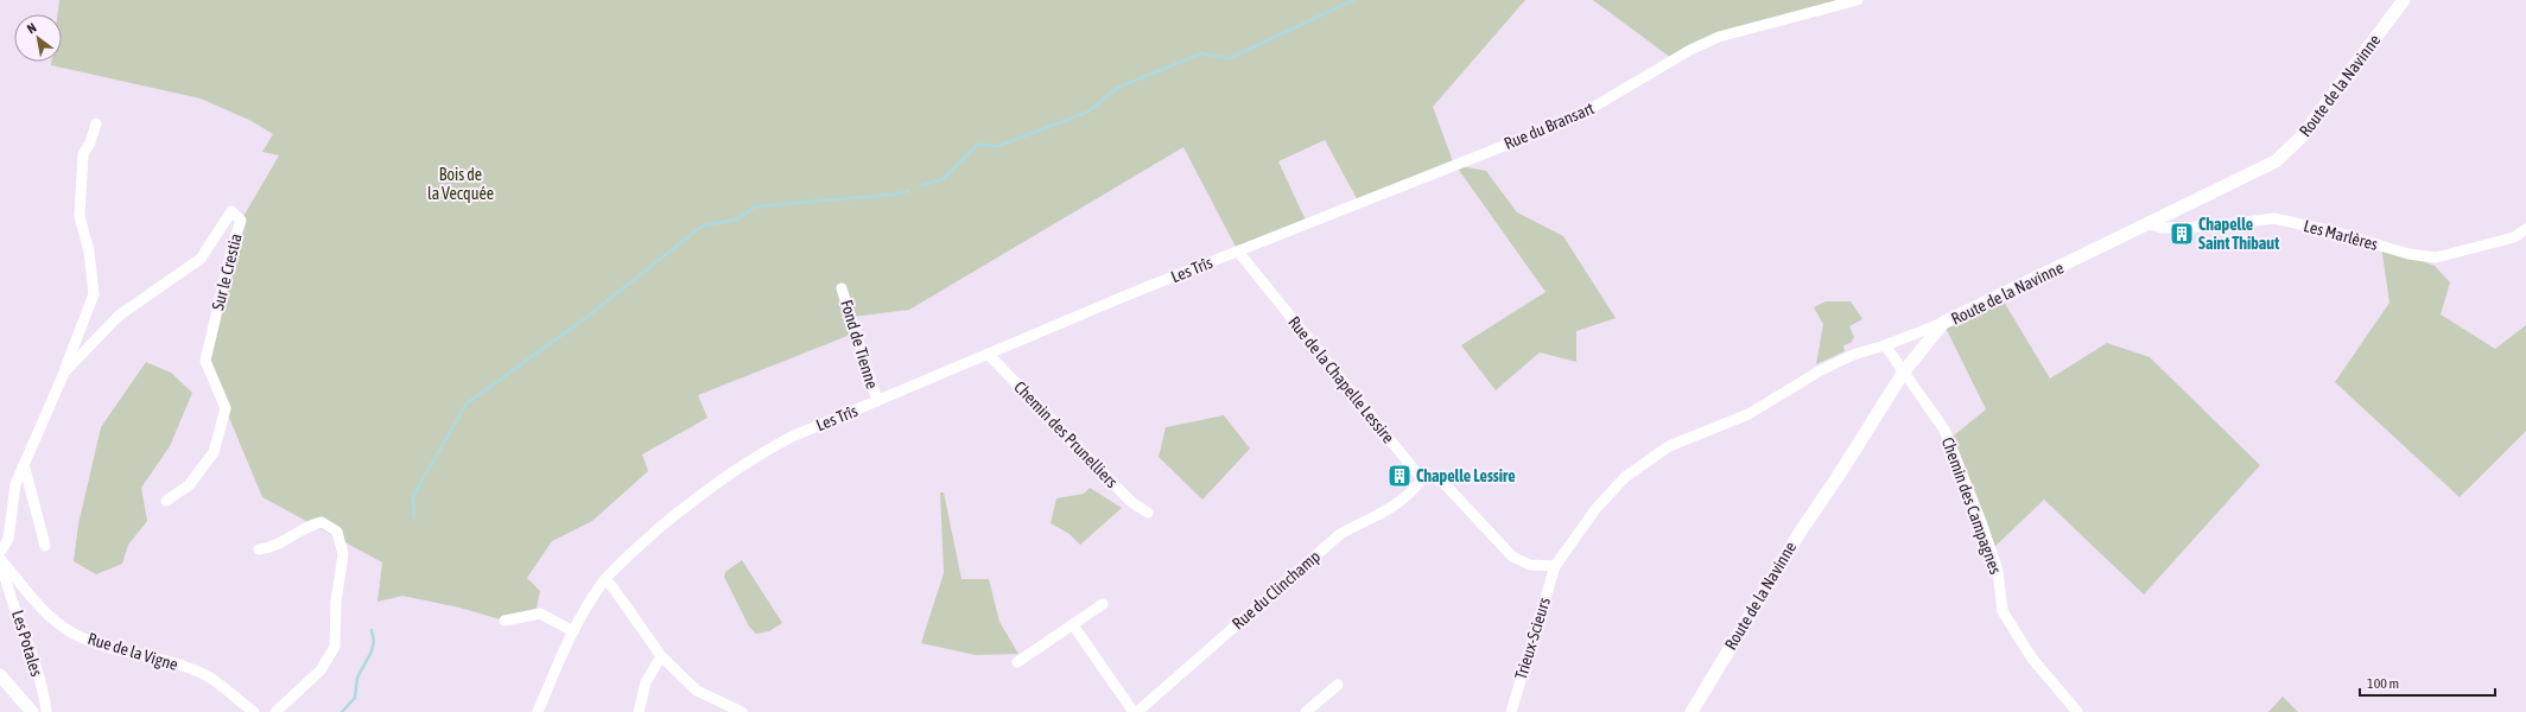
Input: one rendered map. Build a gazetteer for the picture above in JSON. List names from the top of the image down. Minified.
{"streets":{"street":["Route de la Navinne","Rue du Bransart","Les Marlères","Les Trîs","Sur le Crestia","Fond de Tienne","Rue de la Chapelle Lessire","Chemin des Prunelliers","Chemin des Campagnes","Rue du Clinchamp","Trieux-Scieurs","Les Potales","Rue de la Vigne"]},"crossings":[["Route de la Navinne","Les Marlères"],["Route de la Navinne","Chemin des Campagnes"],["Rue du Bransart","Les Trîs"],["Rue du Bransart","Rue de la Chapelle Lessire"],["Les Trîs","Fond de Tienne"],["Les Trîs","Rue de la Chapelle Lessire"],["Les Trîs","Chemin des Prunelliers"],["Sur le Crestia","Les Potales"],["Sur le Crestia","Rue de la Vigne"],["Rue de la Chapelle Lessire","Rue du Clinchamp"],["Les Potales","Rue de la Vigne"]],"parks":["Bois de la Vecquée"],"places":{"building":["Chapelle Saint Thibaut","Chapelle Lessire"]},"scale_bar":"100 m","north":"top left"}
